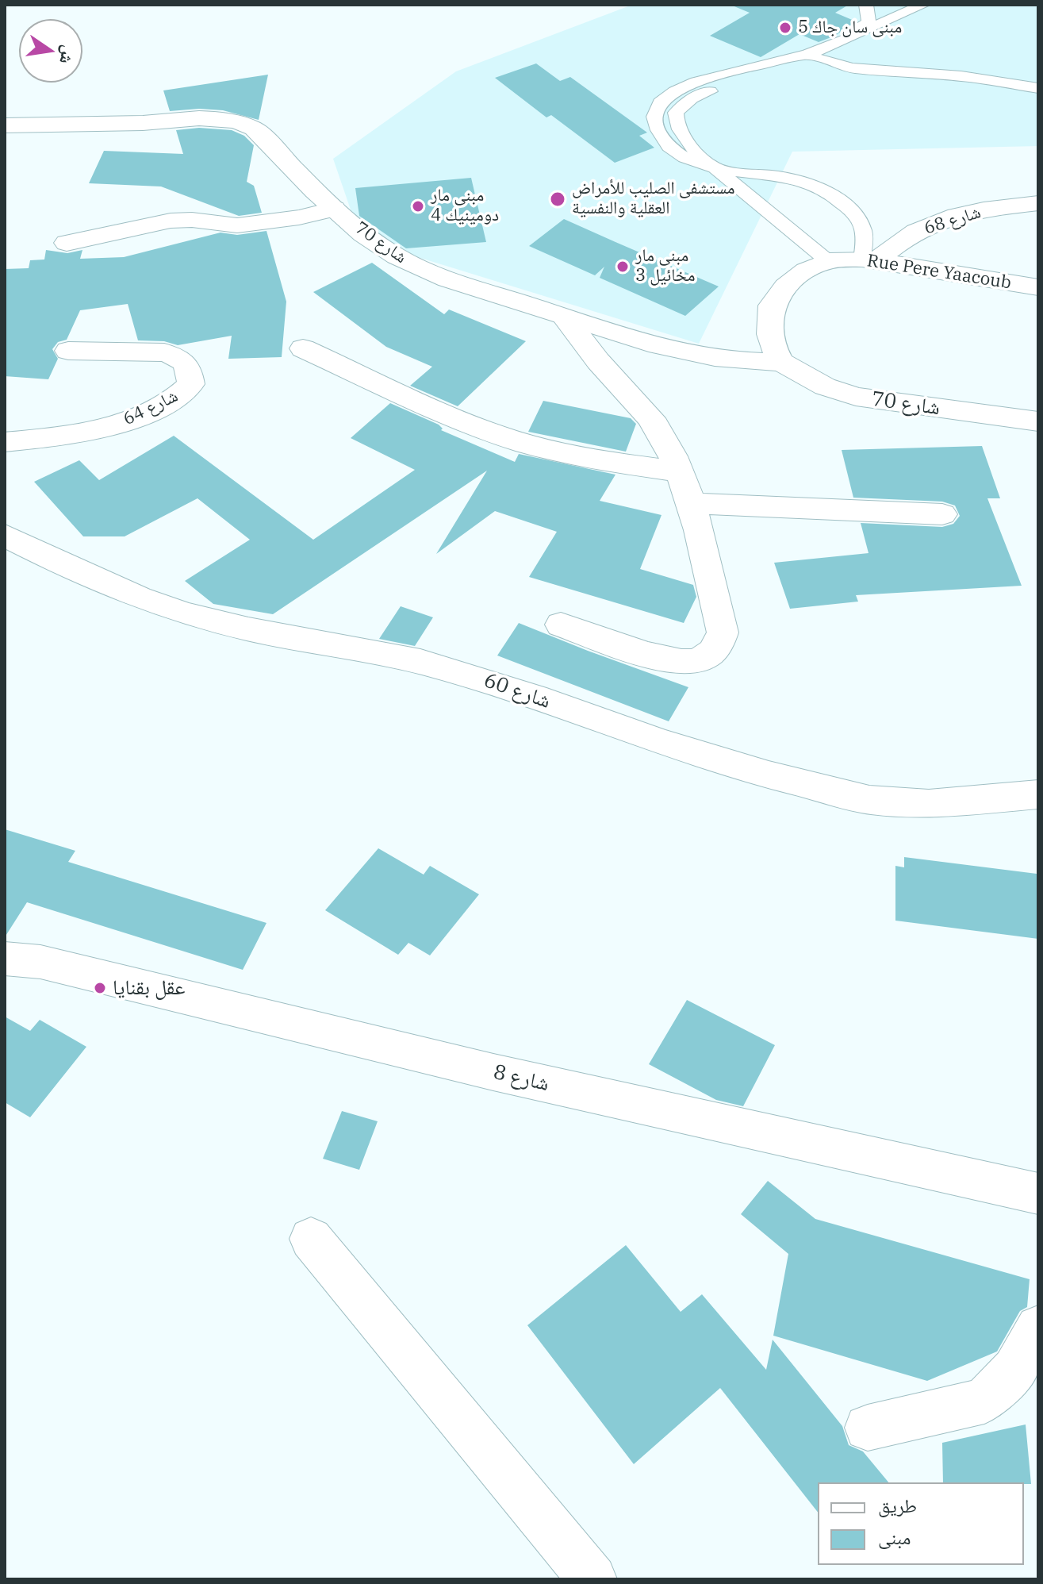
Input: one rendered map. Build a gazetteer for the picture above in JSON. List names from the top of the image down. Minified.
{"streets":{"street":["شارع 68","شارع 70","Rue Pere Yaacoub","شارع 64","شارع 60","شارع 8"]},"crossings":[["شارع 68","Rue Pere Yaacoub"],["شارع 70","Rue Pere Yaacoub"]],"places":["مبنى سان جاك 5","مستشفى الصليب للأمراض العقلية والنفسية","مبنى مار دومينيك 4","مبنى مار مخائيل 3","عقل بقنايا"],"legend":["طريق","مبنى"],"north":"right"}
